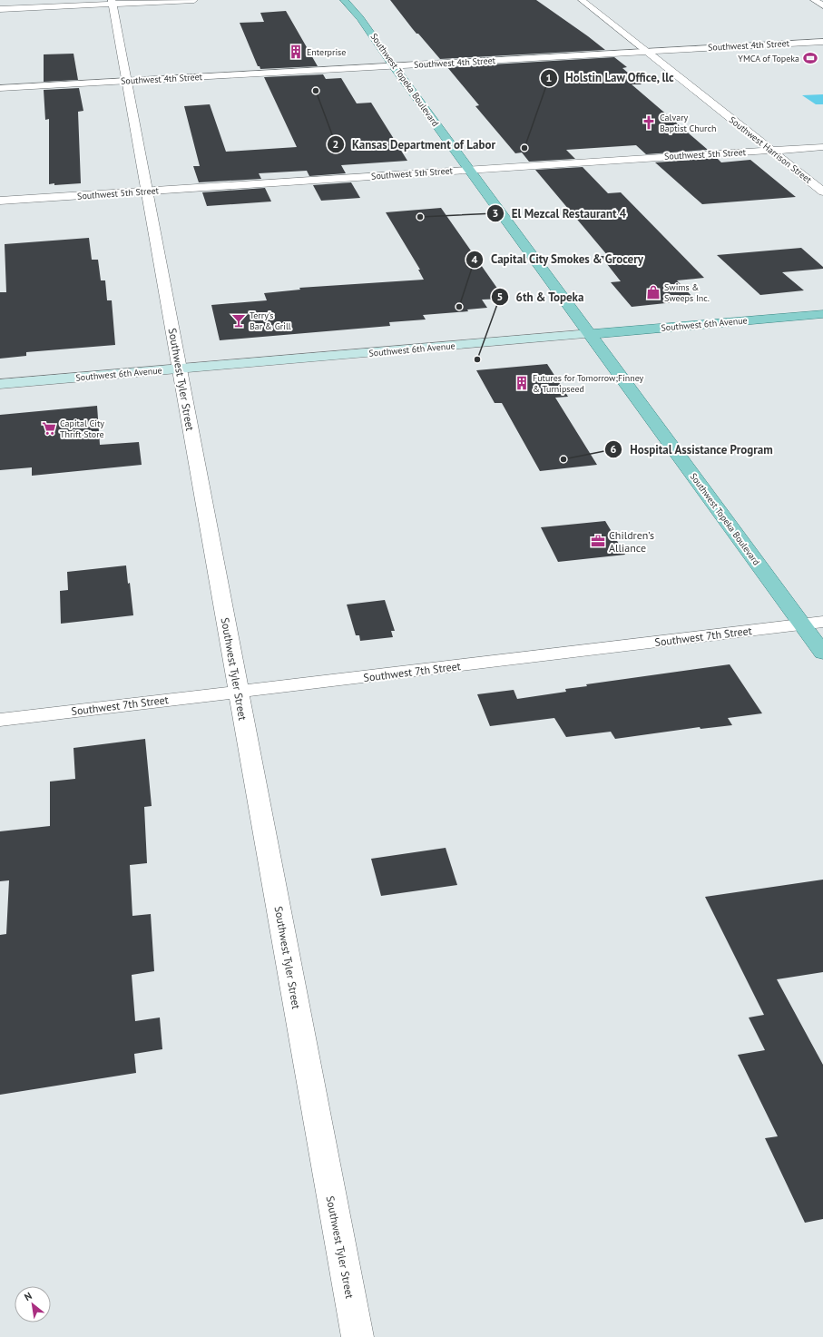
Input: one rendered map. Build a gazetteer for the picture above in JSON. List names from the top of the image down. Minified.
{"streets":{"main road":["Southwest Topeka Boulevard","Southwest 6th Avenue"],"street":["Southwest 4th Street","Southwest Harrison Street","Southwest 5th Street","Southwest Tyler Street","Southwest 7th Street"]},"crossings":[["Southwest 4th Street","Southwest Topeka Boulevard"],["Southwest 4th Street","Southwest Harrison Street"],["Southwest 4th Street","Southwest Tyler Street"],["Southwest Topeka Boulevard","Southwest 5th Street"],["Southwest Topeka Boulevard","Southwest 6th Avenue"],["Southwest Topeka Boulevard","Southwest 7th Street"],["Southwest Harrison Street","Southwest 5th Street"],["Southwest 5th Street","Southwest Tyler Street"],["Southwest 6th Avenue","Southwest Tyler Street"],["Southwest Tyler Street","Southwest 7th Street"]],"places":{"building":["Enterprise","Futures for Tomorrow;Finney & Turnipseed"],"sports":["YMCA of Topeka"],"other":["Kansas Department of Labor","Holstin Law Office, llc","El Mezcal Restaurant 4","Capital City Smokes & Grocery","6th & Topeka","Hospital Assistance Program"],"church":["Calvary Baptist Church"],"shop":["Swims & Sweeps Inc."],"bar":["Terry's Bar & Grill"],"supermarket":["Capital City Thrift Store"],"office":["Children’s Alliance"]},"north":"top left"}
